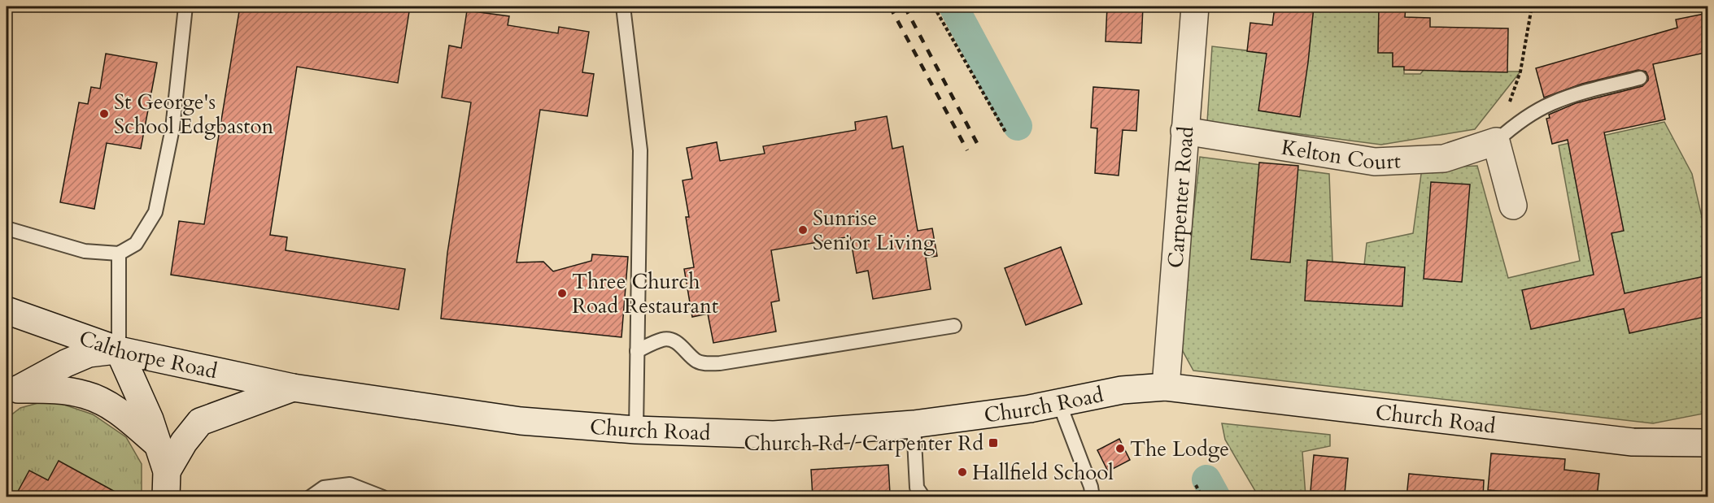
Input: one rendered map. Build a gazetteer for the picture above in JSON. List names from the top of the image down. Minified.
{"streets":{"main road":["Kelton Court","Carpenter Road","Calthorpe Road","Church Road"]},"crossings":[["Kelton Court","Carpenter Road"],["Carpenter Road","Church Road"],["Calthorpe Road","Church Road"]],"places":{"other":["St George's School Edgbaston","Sunrise Senior Living","Three Church Road Restaurant","The Lodge","Hallfield School"],"transit":["Church Rd / Carpenter Rd"]}}
